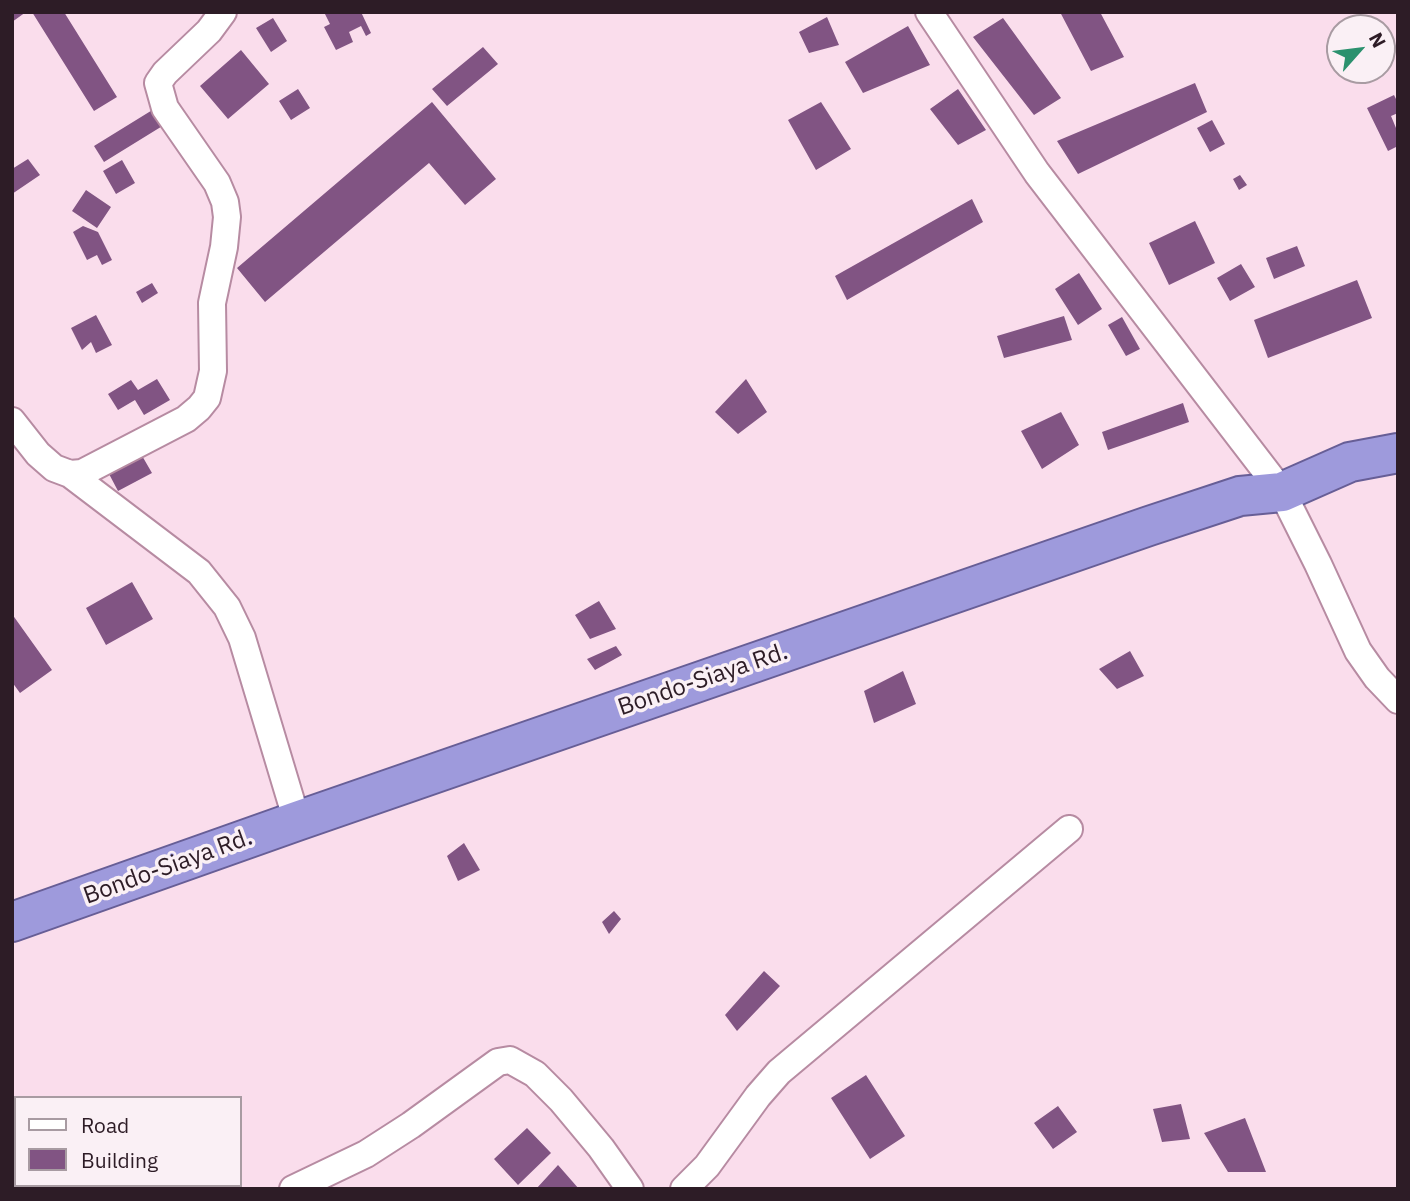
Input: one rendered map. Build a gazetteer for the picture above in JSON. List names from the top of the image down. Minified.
{"streets":{"highway":["Bondo-Siaya Rd."]},"legend":["Road","Building"],"north":"top right"}
